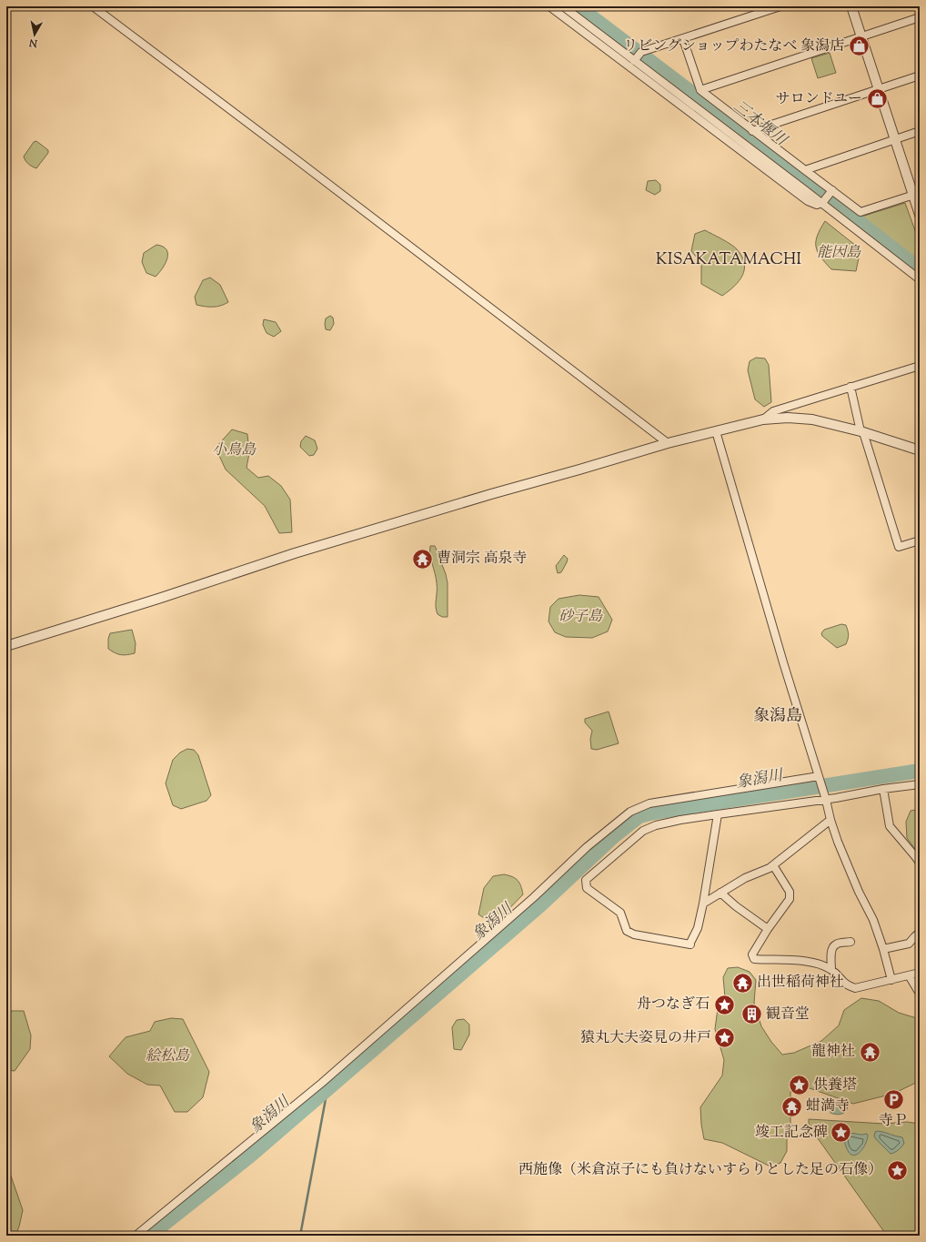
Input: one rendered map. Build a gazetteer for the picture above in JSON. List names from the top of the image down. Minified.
{"districts":["KISAKATAMACHI","象潟島"],"water":["三本堰川","象潟川"],"parks":["能因島","小鳥島","砂子島","絵松島"],"places":{"shop":["リビングショップわたなべ 象潟店","サロンドユー"],"temple":["曹洞宗 高泉寺","出世稲荷神社","龍神社","蚶満寺"],"place":["舟つなぎ石","猿丸大夫姿見の井戸","供養塔","竣工記念碑","西施像（米倉涼子にも負けないすらりとした足の石像）"],"building":["観音堂"],"parking":["寺Ｐ"]},"north":"bottom"}
